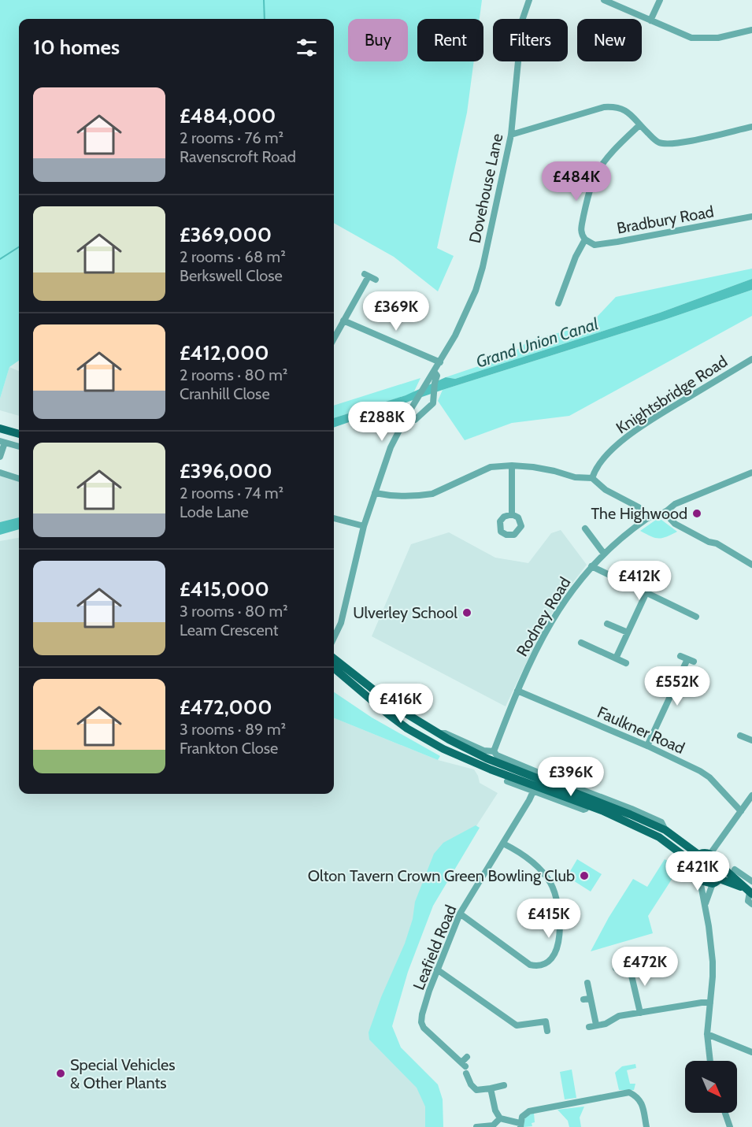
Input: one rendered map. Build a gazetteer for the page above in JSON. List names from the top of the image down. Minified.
{"streets":{"street":["Dovehouse Lane","Bradbury Road","Knightsbridge Road","Rodney Road","Faulkner Road","Leafield Road"]},"crossings":[["Rodney Road","Faulkner Road"]],"water":["Grand Union Canal"],"places":["The Highwood","Ulverley School","Olton Tavern Crown Green Bowling Club","Special Vehicles & Other Plants"],"north":"bottom right","page":{"chip":["Buy","Rent","Filters","New"],"heading":"10 homes","list":[{"name":"£484,000","note":"2 rooms · 76 m² · Ravenscroft Road"},{"name":"£369,000","note":"2 rooms · 68 m² · Berkswell Close"},{"name":"£412,000","note":"2 rooms · 80 m² · Cranhill Close"},{"name":"£396,000","note":"2 rooms · 74 m² · Lode Lane"},{"name":"£415,000","note":"3 rooms · 80 m² · Leam Crescent"},{"name":"£472,000","note":"3 rooms · 89 m² · Frankton Close"}],"price":["£484K","£369K","£288K","£412K","£552K","£416K","£396K","£421K","£415K","£472K"]}}
